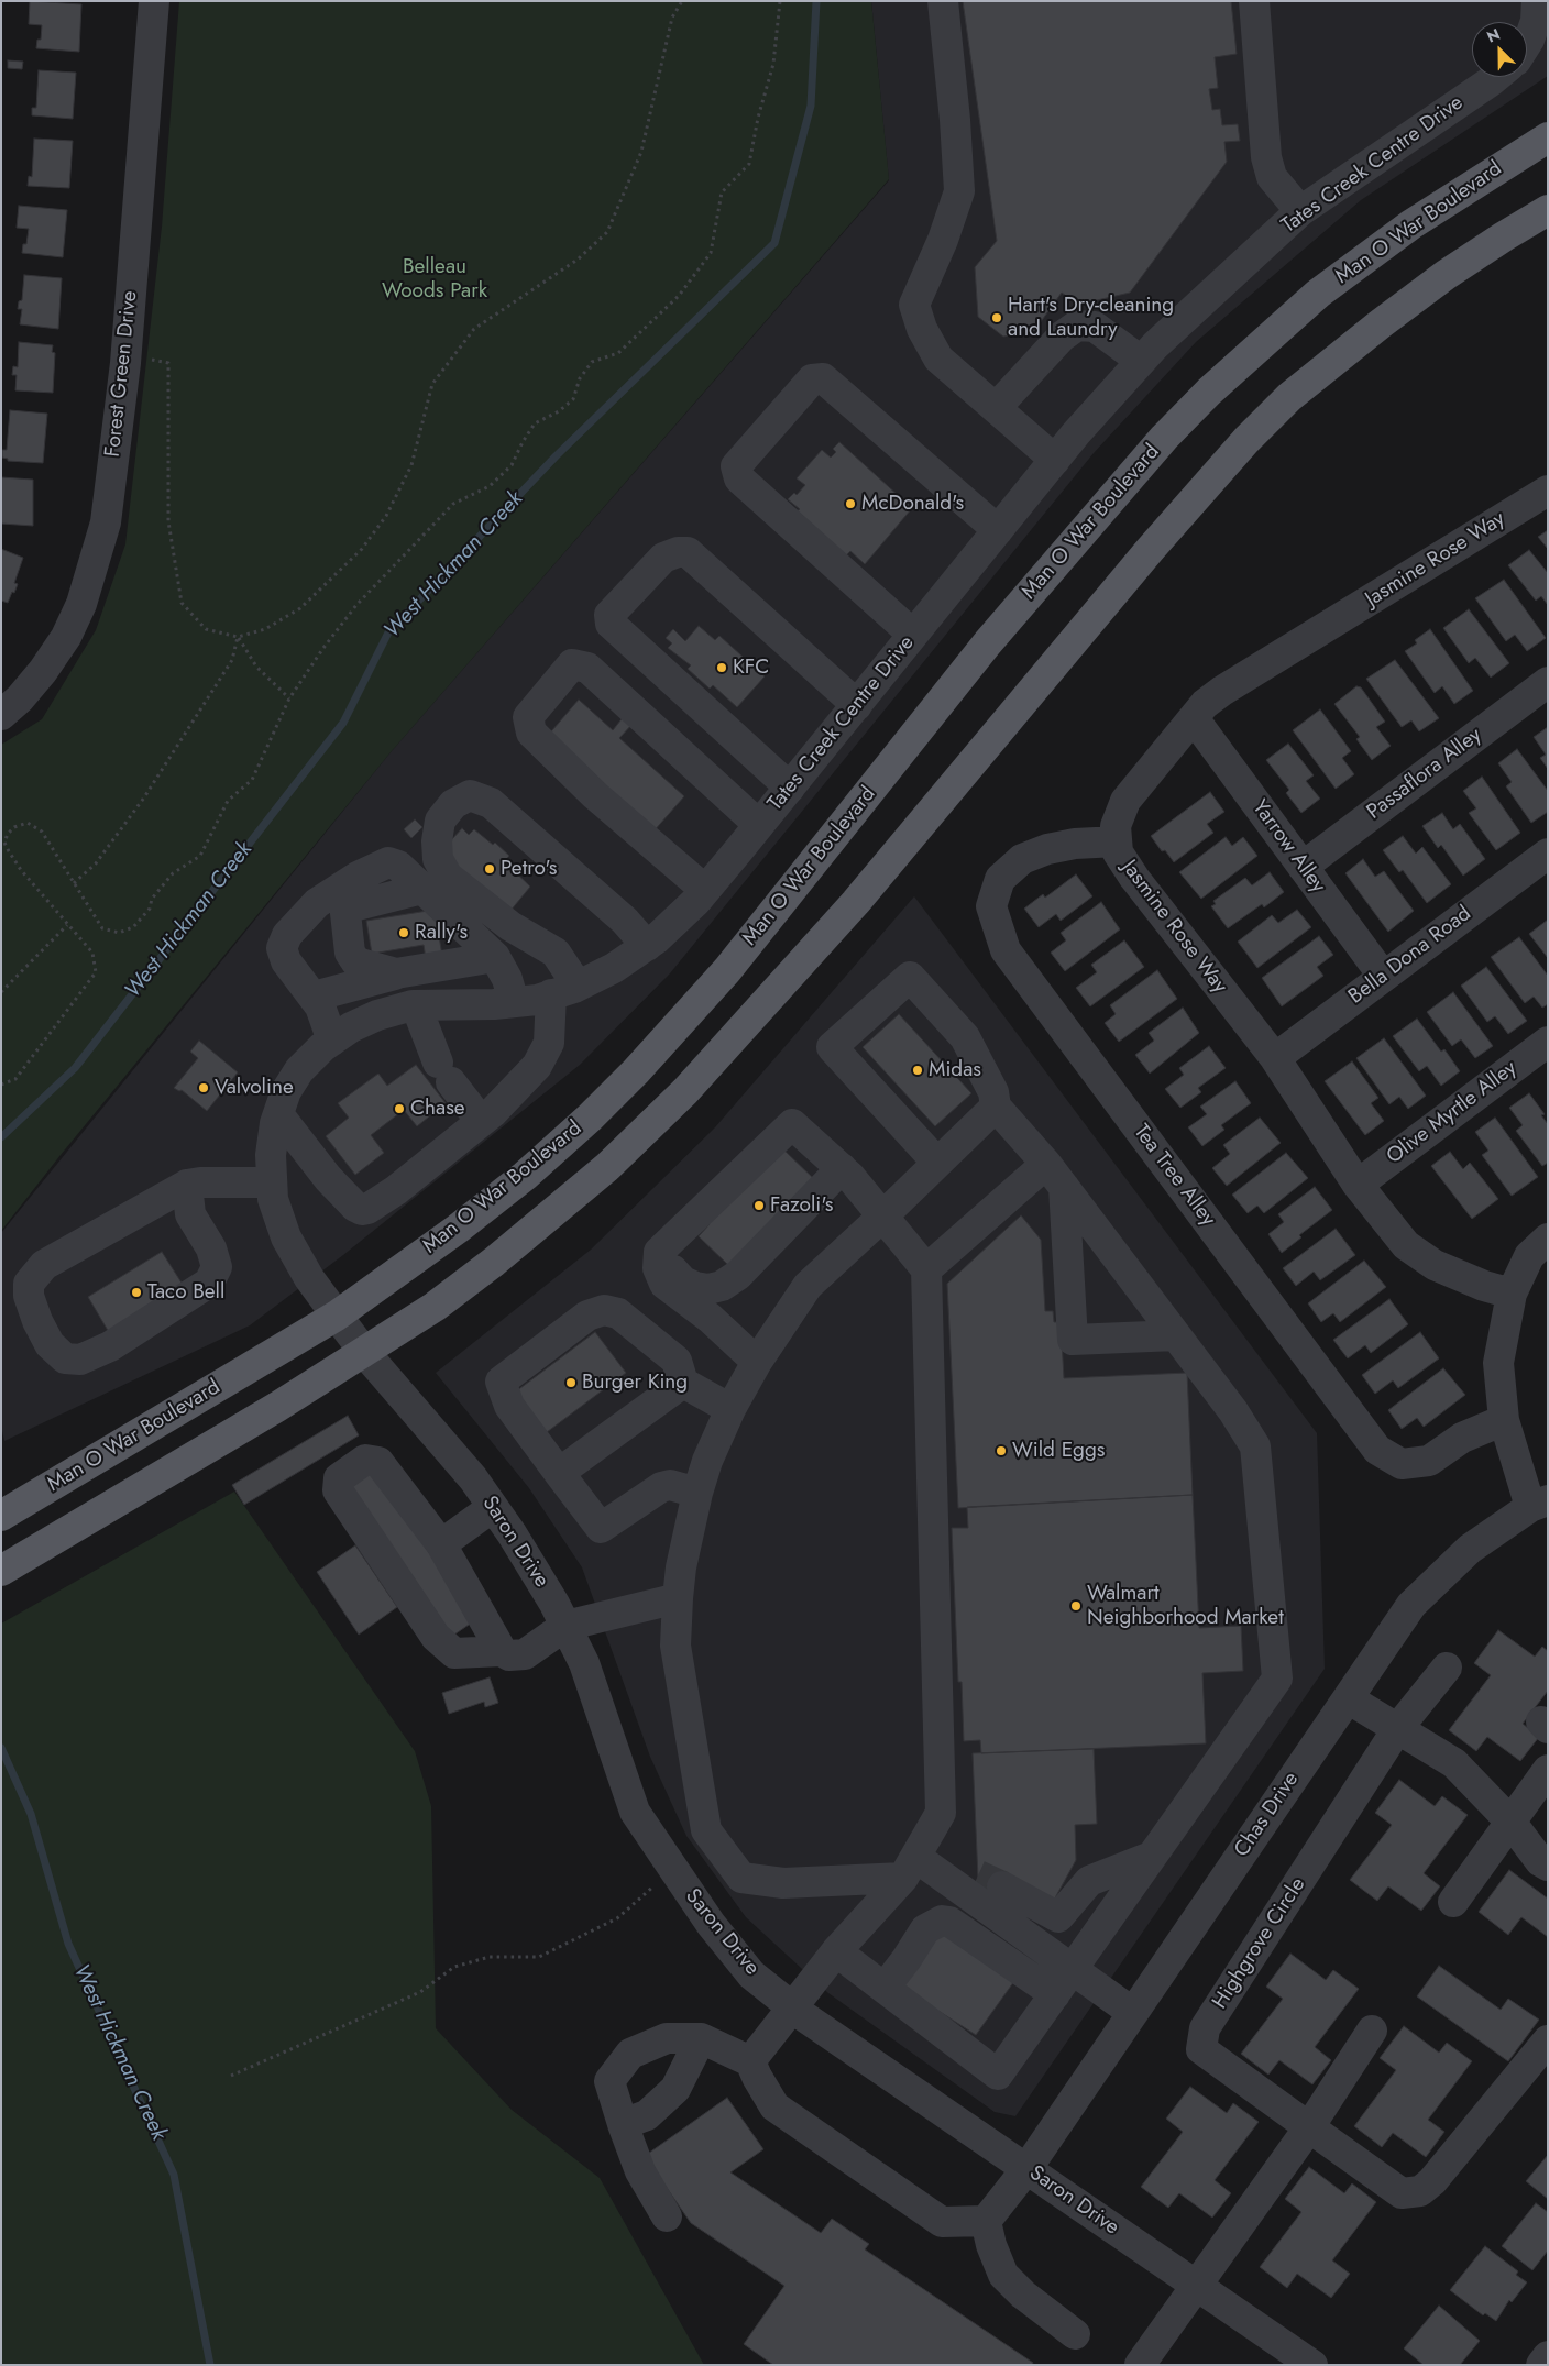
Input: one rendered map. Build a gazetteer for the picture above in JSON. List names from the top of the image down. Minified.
{"streets":{"main road":["Man O War Boulevard"],"street":["Tates Creek Centre Drive","Forest Green Drive","Jasmine Rose Way","Passaflora Alley","Yarrow Alley","Bella Dona Road","Olive Myrtle Alley","Tea Tree Alley","Saron Drive","Chas Drive","Highgrove Circle"]},"crossings":[["Tates Creek Centre Drive","Man O War Boulevard"],["Tates Creek Centre Drive","Saron Drive"],["Man O War Boulevard","Saron Drive"],["Jasmine Rose Way","Yarrow Alley"],["Jasmine Rose Way","Bella Dona Road"],["Jasmine Rose Way","Olive Myrtle Alley"],["Jasmine Rose Way","Tea Tree Alley"],["Passaflora Alley","Yarrow Alley"],["Yarrow Alley","Bella Dona Road"],["Saron Drive","Chas Drive"]],"water":["West Hickman Creek"],"parks":["Belleau Woods Park"],"places":["Hart's Dry-cleaning and Laundry","McDonald's","KFC","Petro's","Rally's","Midas","Valvoline","Chase","Fazoli's","Taco Bell","Burger King","Wild Eggs","Walmart Neighborhood Market"],"north":"top left"}
